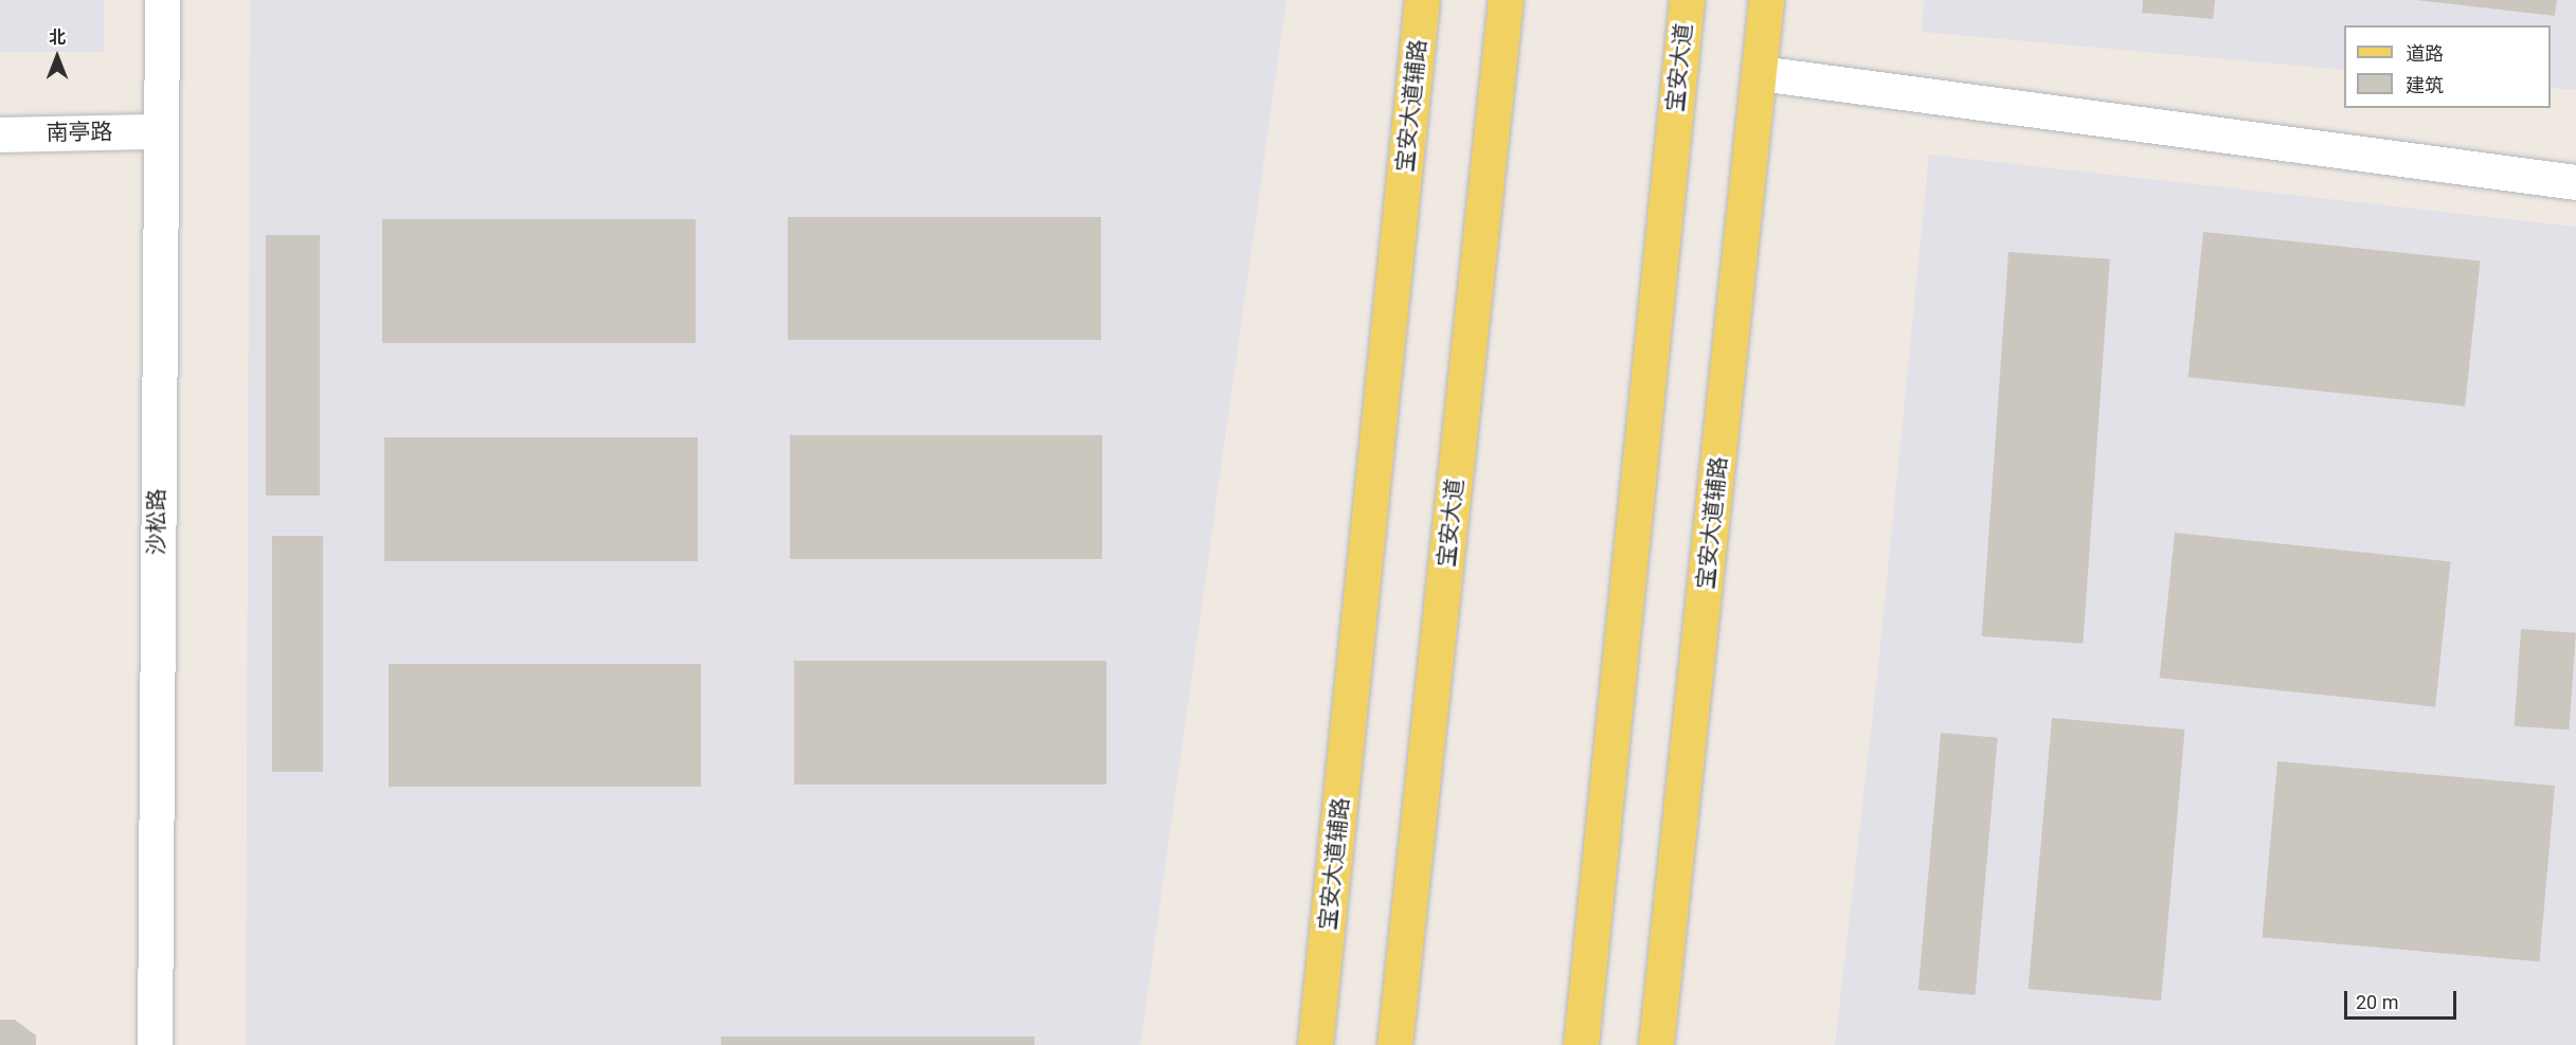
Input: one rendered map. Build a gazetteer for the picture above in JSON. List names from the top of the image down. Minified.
{"streets":{"main road":["宝安大道","宝安大道辅路"],"street":["南亭路","沙松路"]},"crossings":[["南亭路","沙松路"]],"legend":["道路","建筑"],"scale_bar":"20 m","north":"top"}
